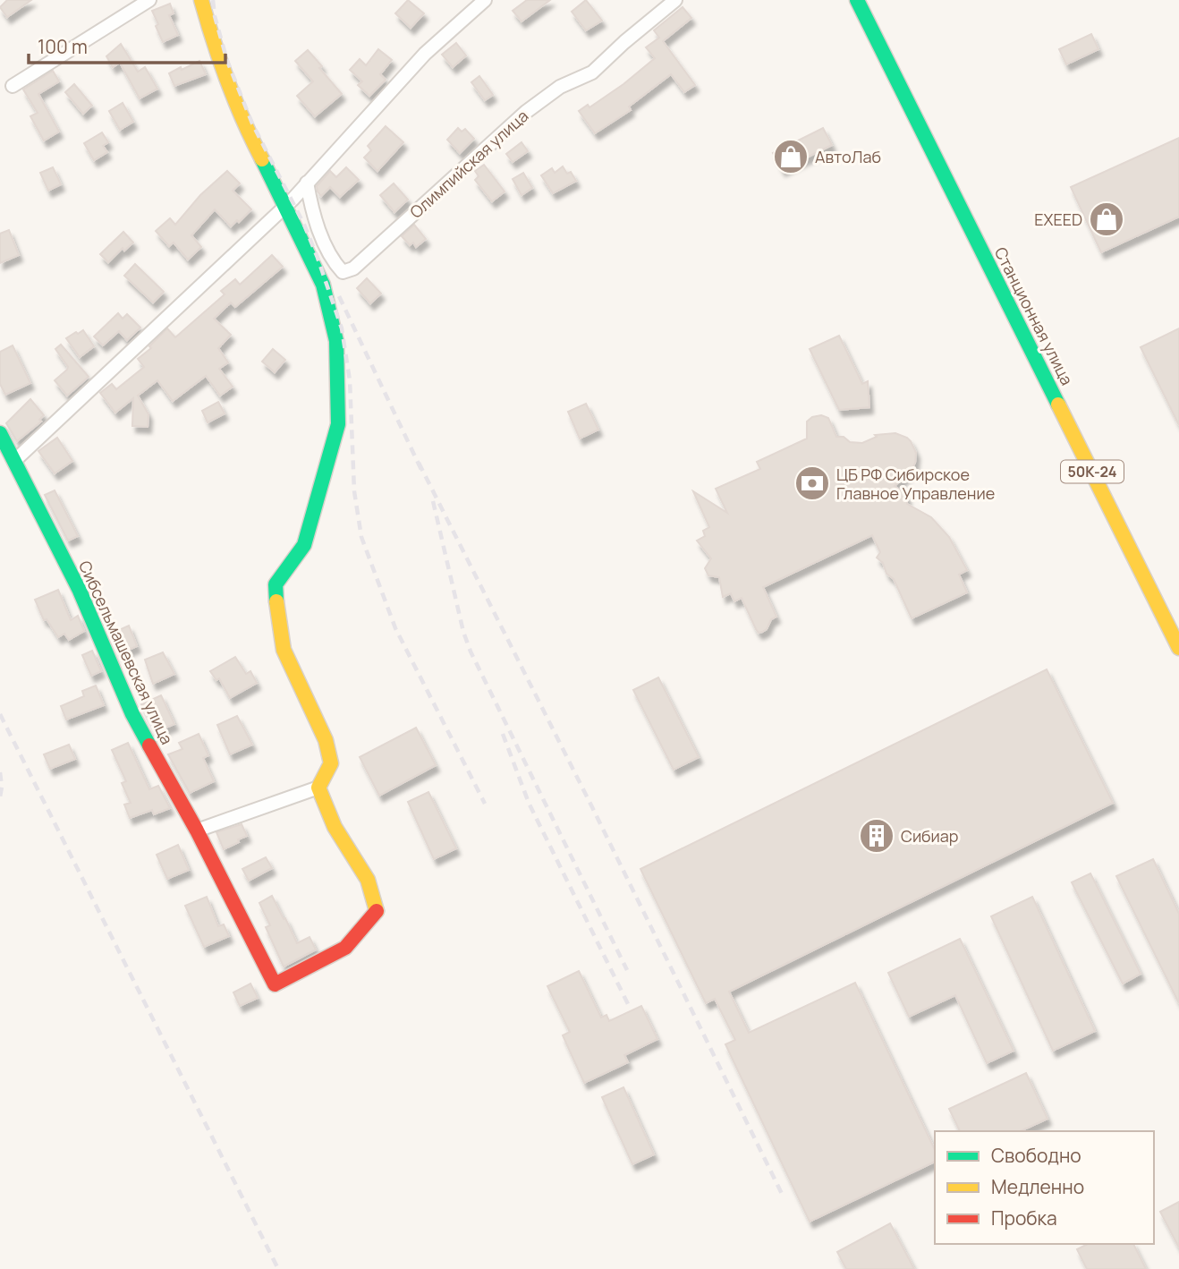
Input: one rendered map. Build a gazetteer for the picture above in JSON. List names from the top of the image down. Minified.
{"streets":{"street":["Олимпийская улица","Станционная улица","50К-24","Сибсельмашевская улица"]},"places":{"shop":["АвтоЛаб","EXEED"],"bank":["ЦБ РФ Сибирское Главное Управление"],"building":["Сибиар"]},"legend":["Свободно","Медленно","Пробка"],"scale_bar":"100 m"}
